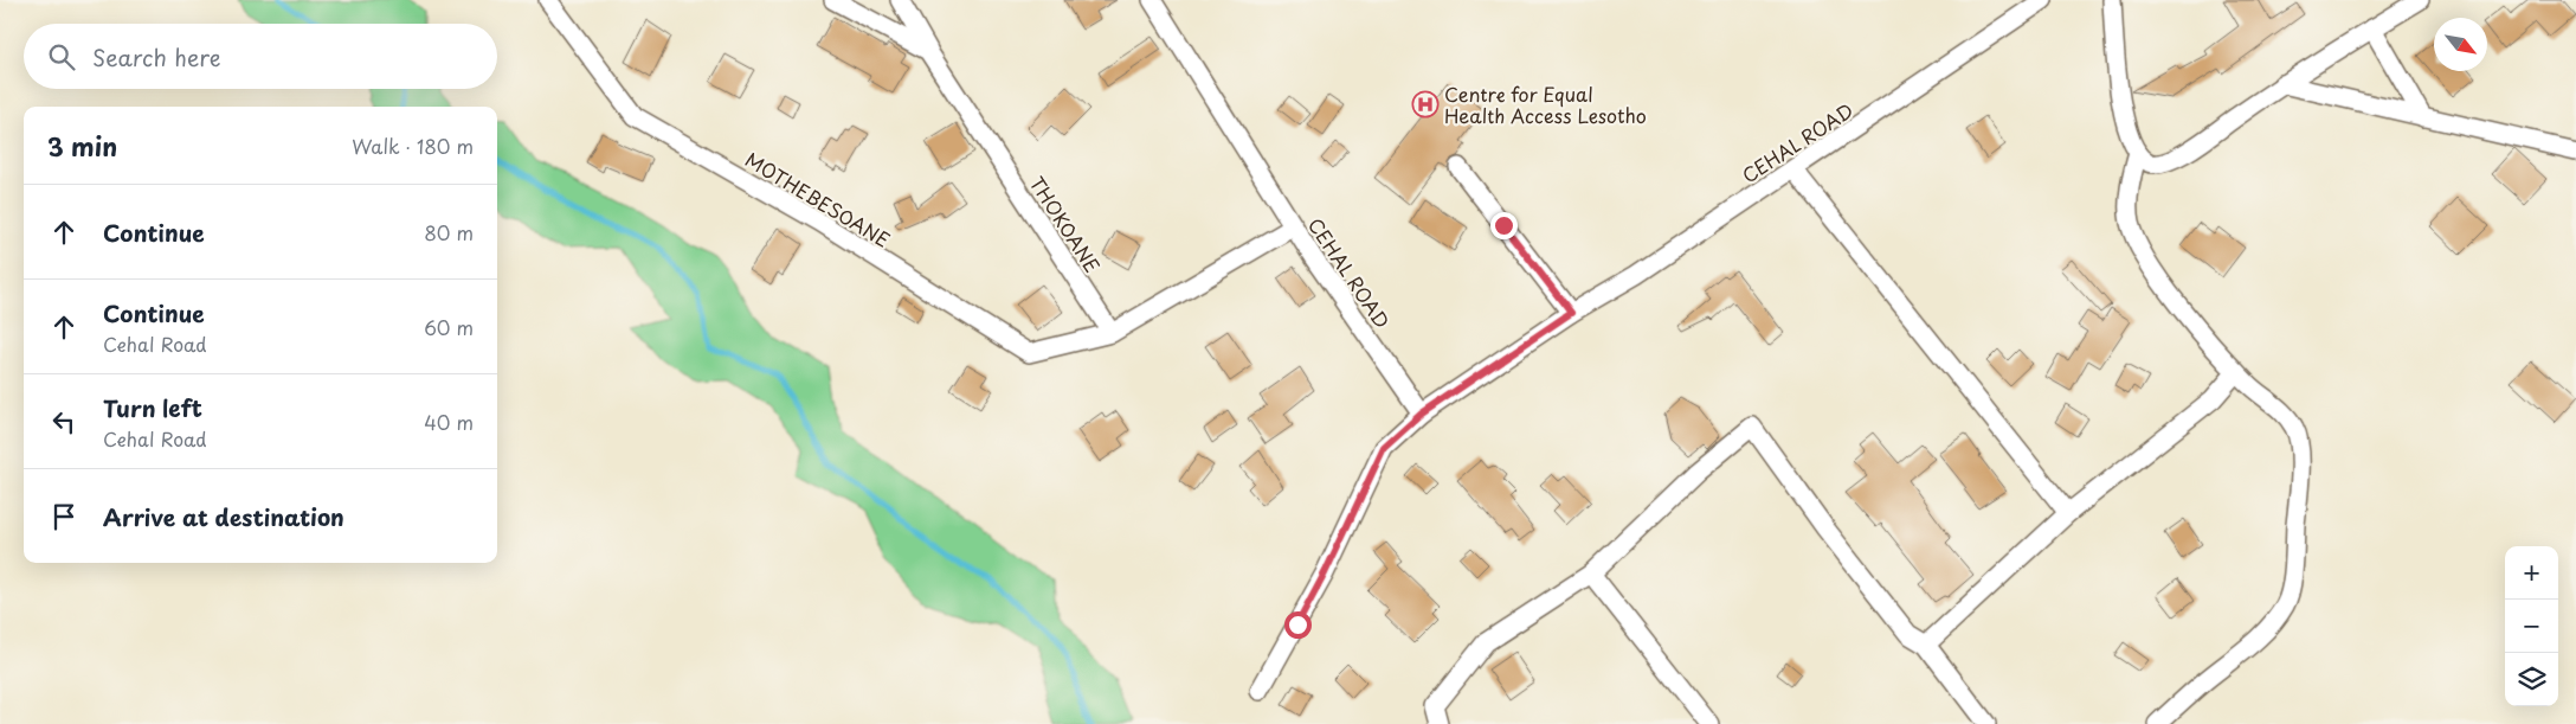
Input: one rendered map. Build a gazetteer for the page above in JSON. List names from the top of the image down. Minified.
{"streets":{"street":["CEHAL ROAD","MOTHEBESOANE","THOKOANE"]},"crossings":[["MOTHEBESOANE","THOKOANE"]],"places":{"hospital":["Centre for Equal Health Access Lesotho"]},"north":"bottom right","page":{"search":"Search here","heading":["3 min","Walk · 180 m"],"list":[["Continue","80 m"],["Continue","Cehal Road","60 m"],["Turn left","Cehal Road","40 m"],"Arrive at destination"],"map_buttons":["+","−"]}}
